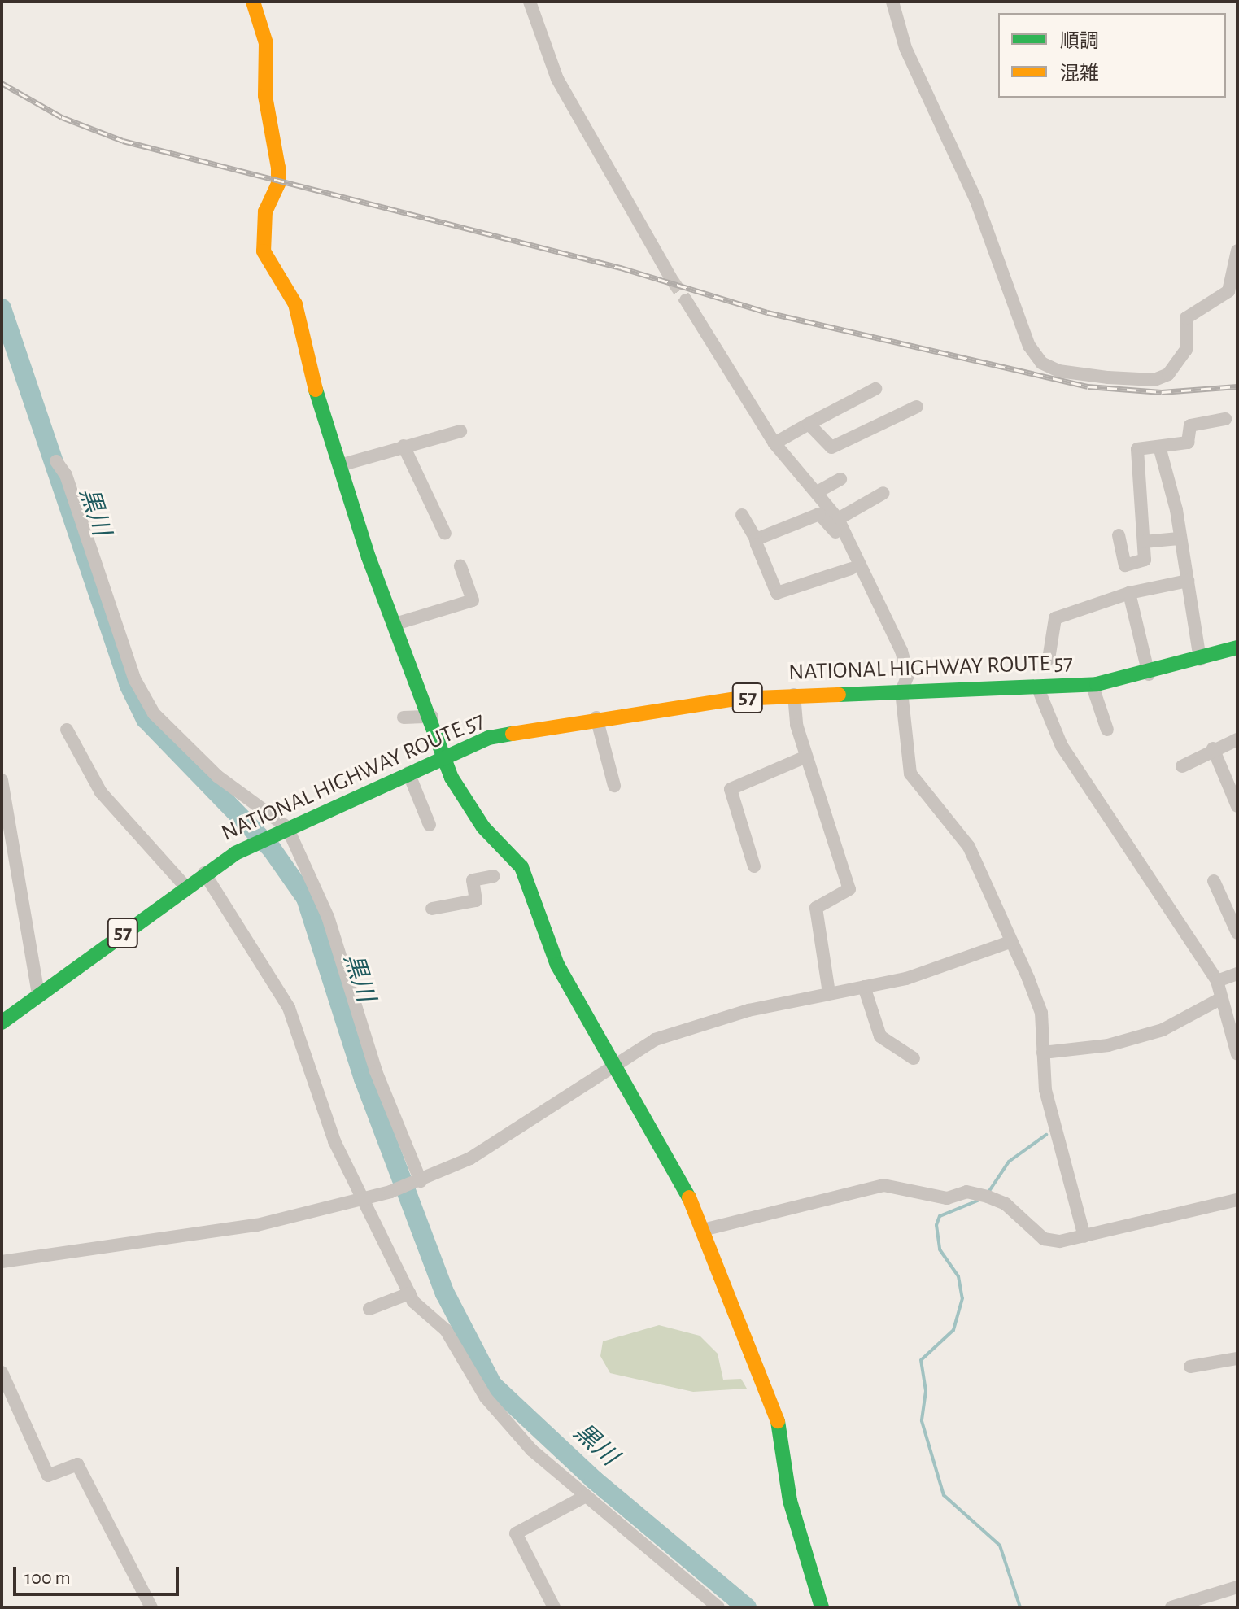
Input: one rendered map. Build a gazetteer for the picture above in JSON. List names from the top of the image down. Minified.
{"streets":{"main road":["NATIONAL HIGHWAY ROUTE 57","57"]},"water":["黒川"],"legend":["順調","混雑"],"scale_bar":"100 m"}
